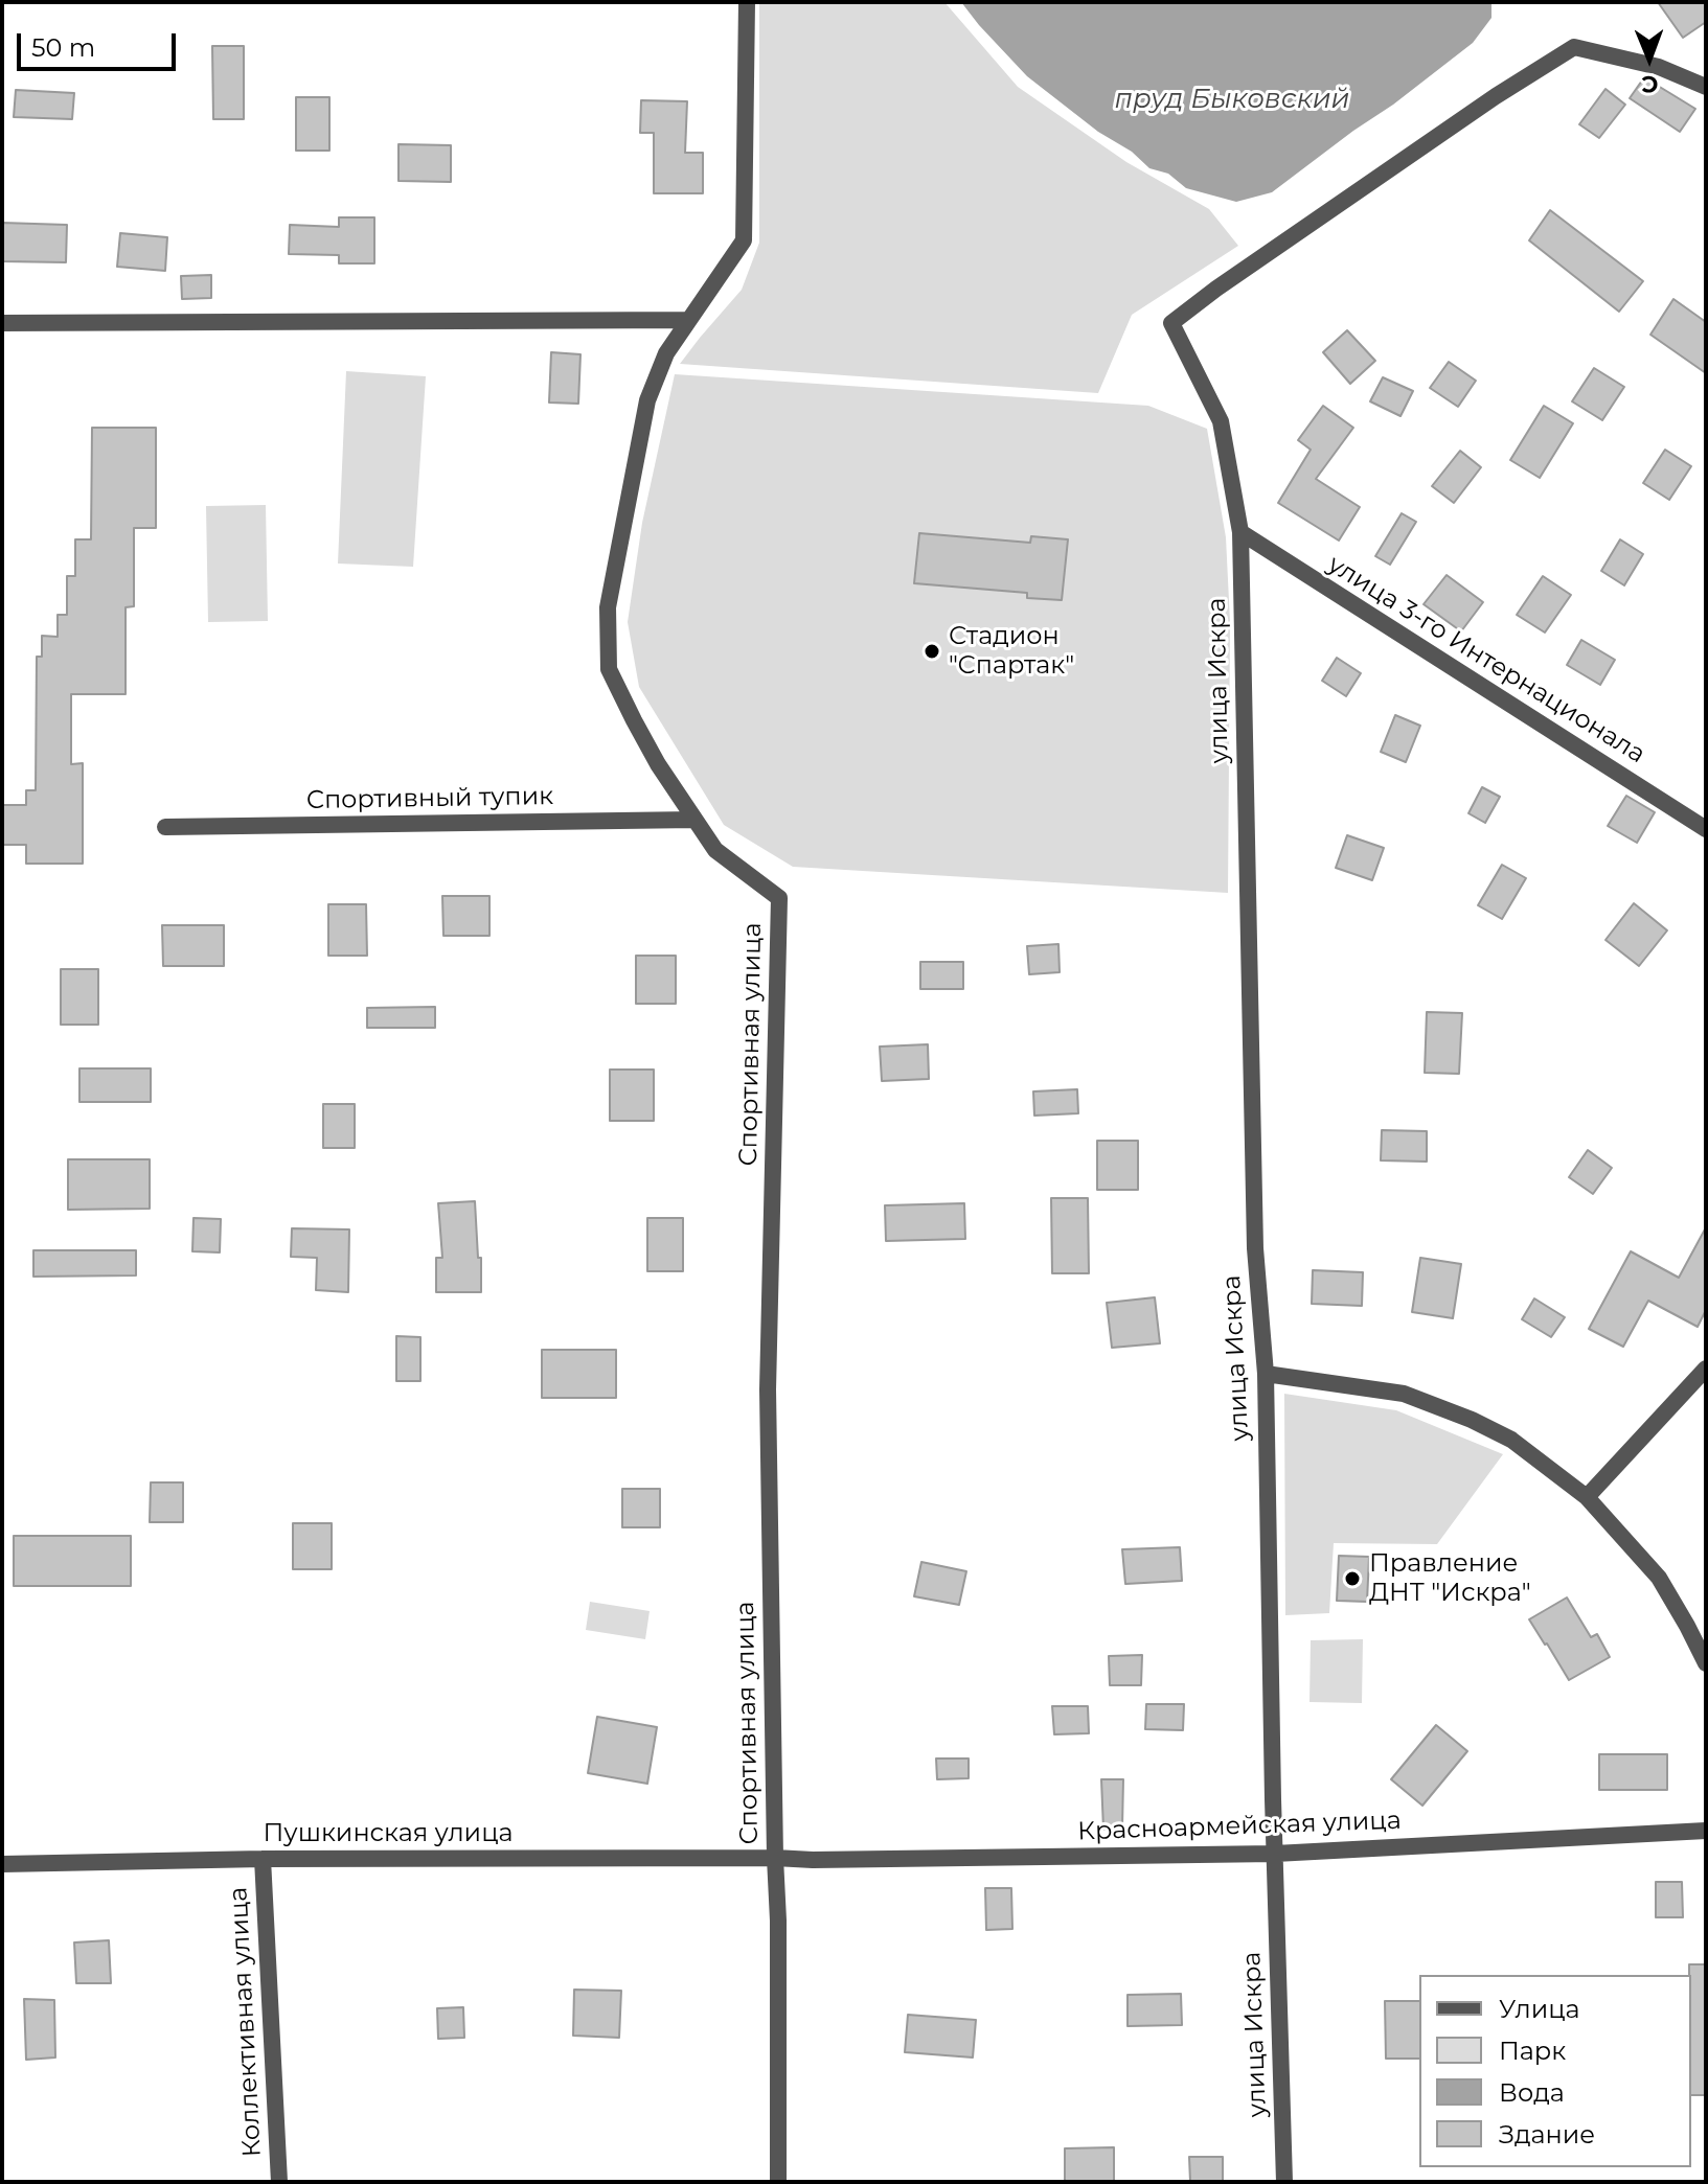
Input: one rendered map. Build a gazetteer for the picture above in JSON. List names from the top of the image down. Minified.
{"streets":{"street":["улица 3-го Интернационала","улица Искра","Спортивный тупик","Спортивная улица","Красноармейская улица","Пушкинская улица","Коллективная улица"]},"crossings":[["улица 3-го Интернационала","улица Искра"],["улица Искра","Красноармейская улица"],["Спортивный тупик","Спортивная улица"],["Спортивная улица","Красноармейская улица"],["Спортивная улица","Пушкинская улица"],["Красноармейская улица","Пушкинская улица"],["Пушкинская улица","Коллективная улица"]],"water":["пруд Быковский"],"places":["Стадион \"Спартак\"","Правление ДНТ \"Искра\""],"legend":["Улица","Парк","Вода","Здание"],"scale_bar":"50 m","north":"bottom"}
